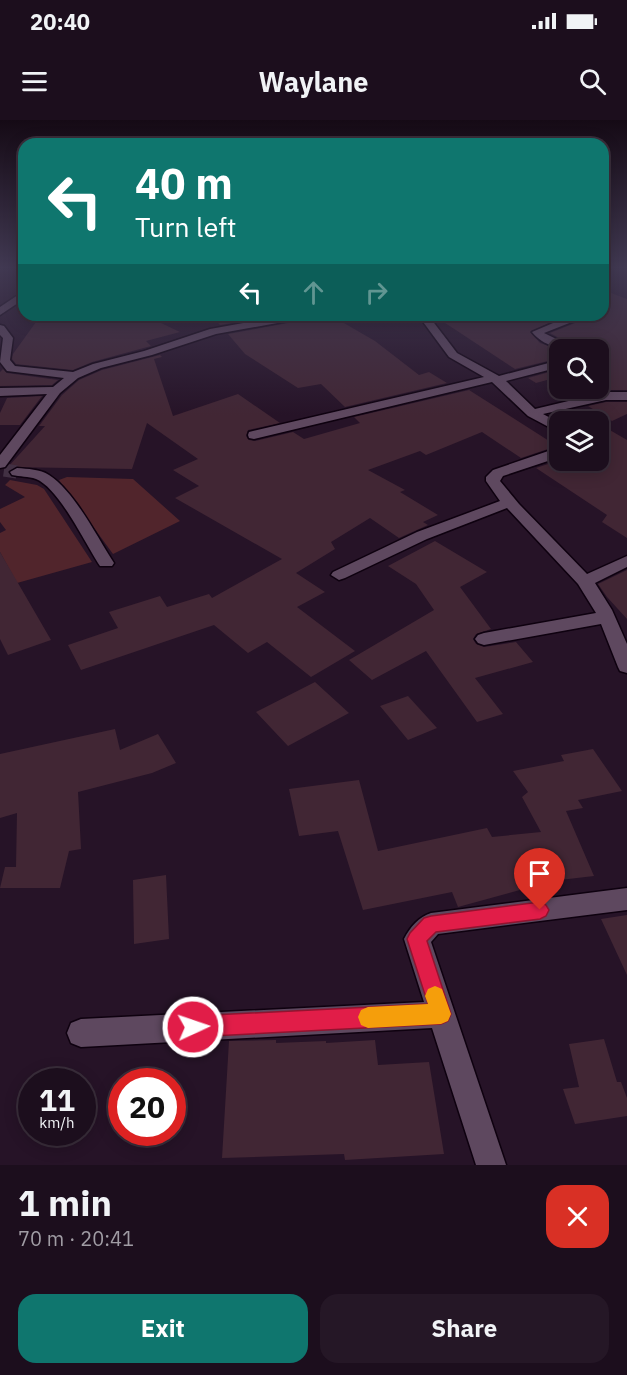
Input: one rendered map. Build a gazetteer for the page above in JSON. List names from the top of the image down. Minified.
{"page":{"status":"20:40","header":"Waylane","turn":["40 m","Turn left"],"speed":"11 km/h","limit":"20","heading":["1 min","70 m · 20:41"],"buttons":["Exit","Share"]}}
